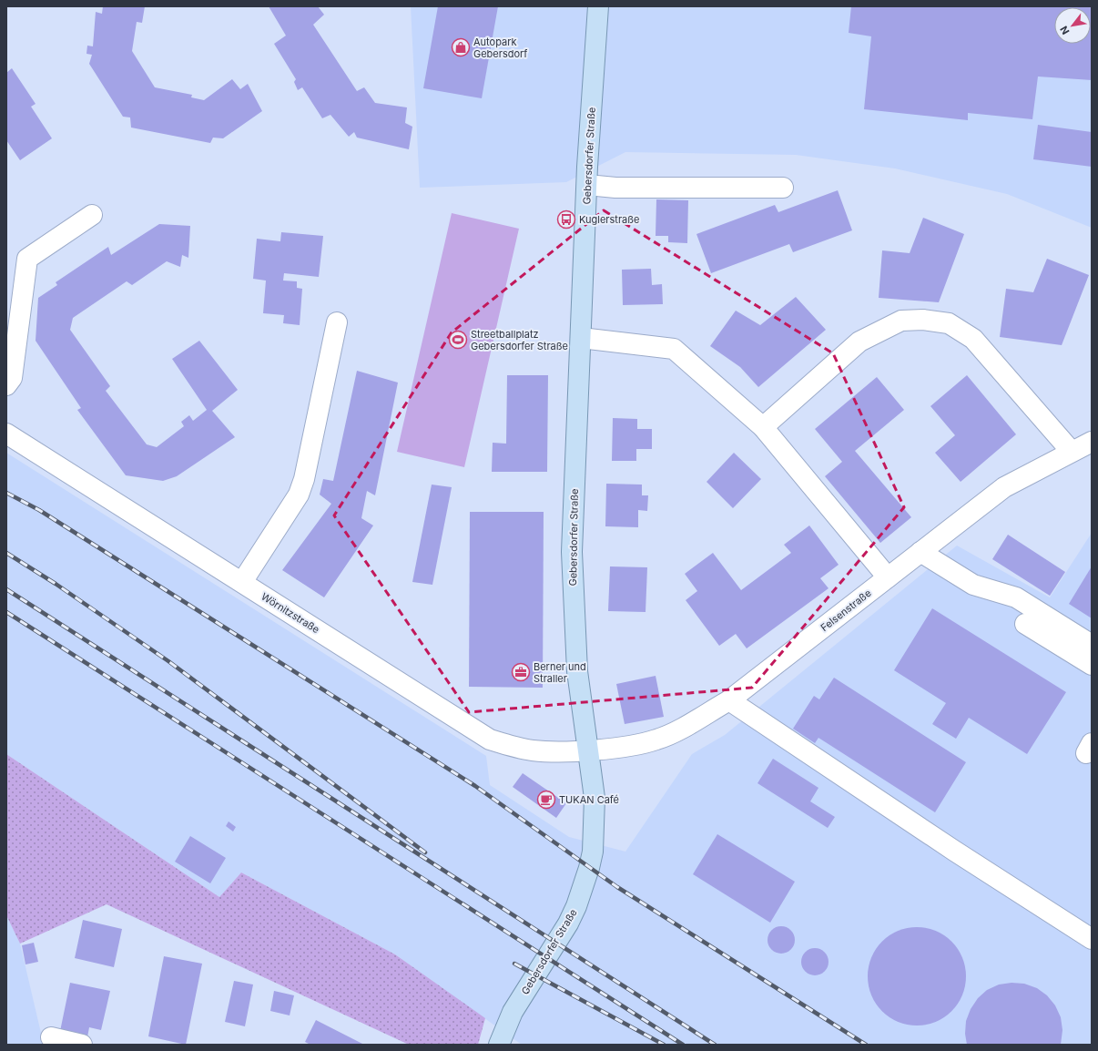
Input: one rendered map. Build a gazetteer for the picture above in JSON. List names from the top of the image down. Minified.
{"streets":{"main road":["Gebersdorfer Straße"],"street":["Felsenstraße","Wörnitzstraße"]},"crossings":[["Gebersdorfer Straße","Felsenstraße"],["Gebersdorfer Straße","Wörnitzstraße"],["Felsenstraße","Wörnitzstraße"]],"places":{"shop":["Autopark Gebersdorf"],"bus stop":["Kuglerstraße"],"sports":["Streetballplatz Gebersdorfer Straße"],"office":["Berner und Straller"],"cafe":["TUKAN Café"]},"north":"bottom left"}
